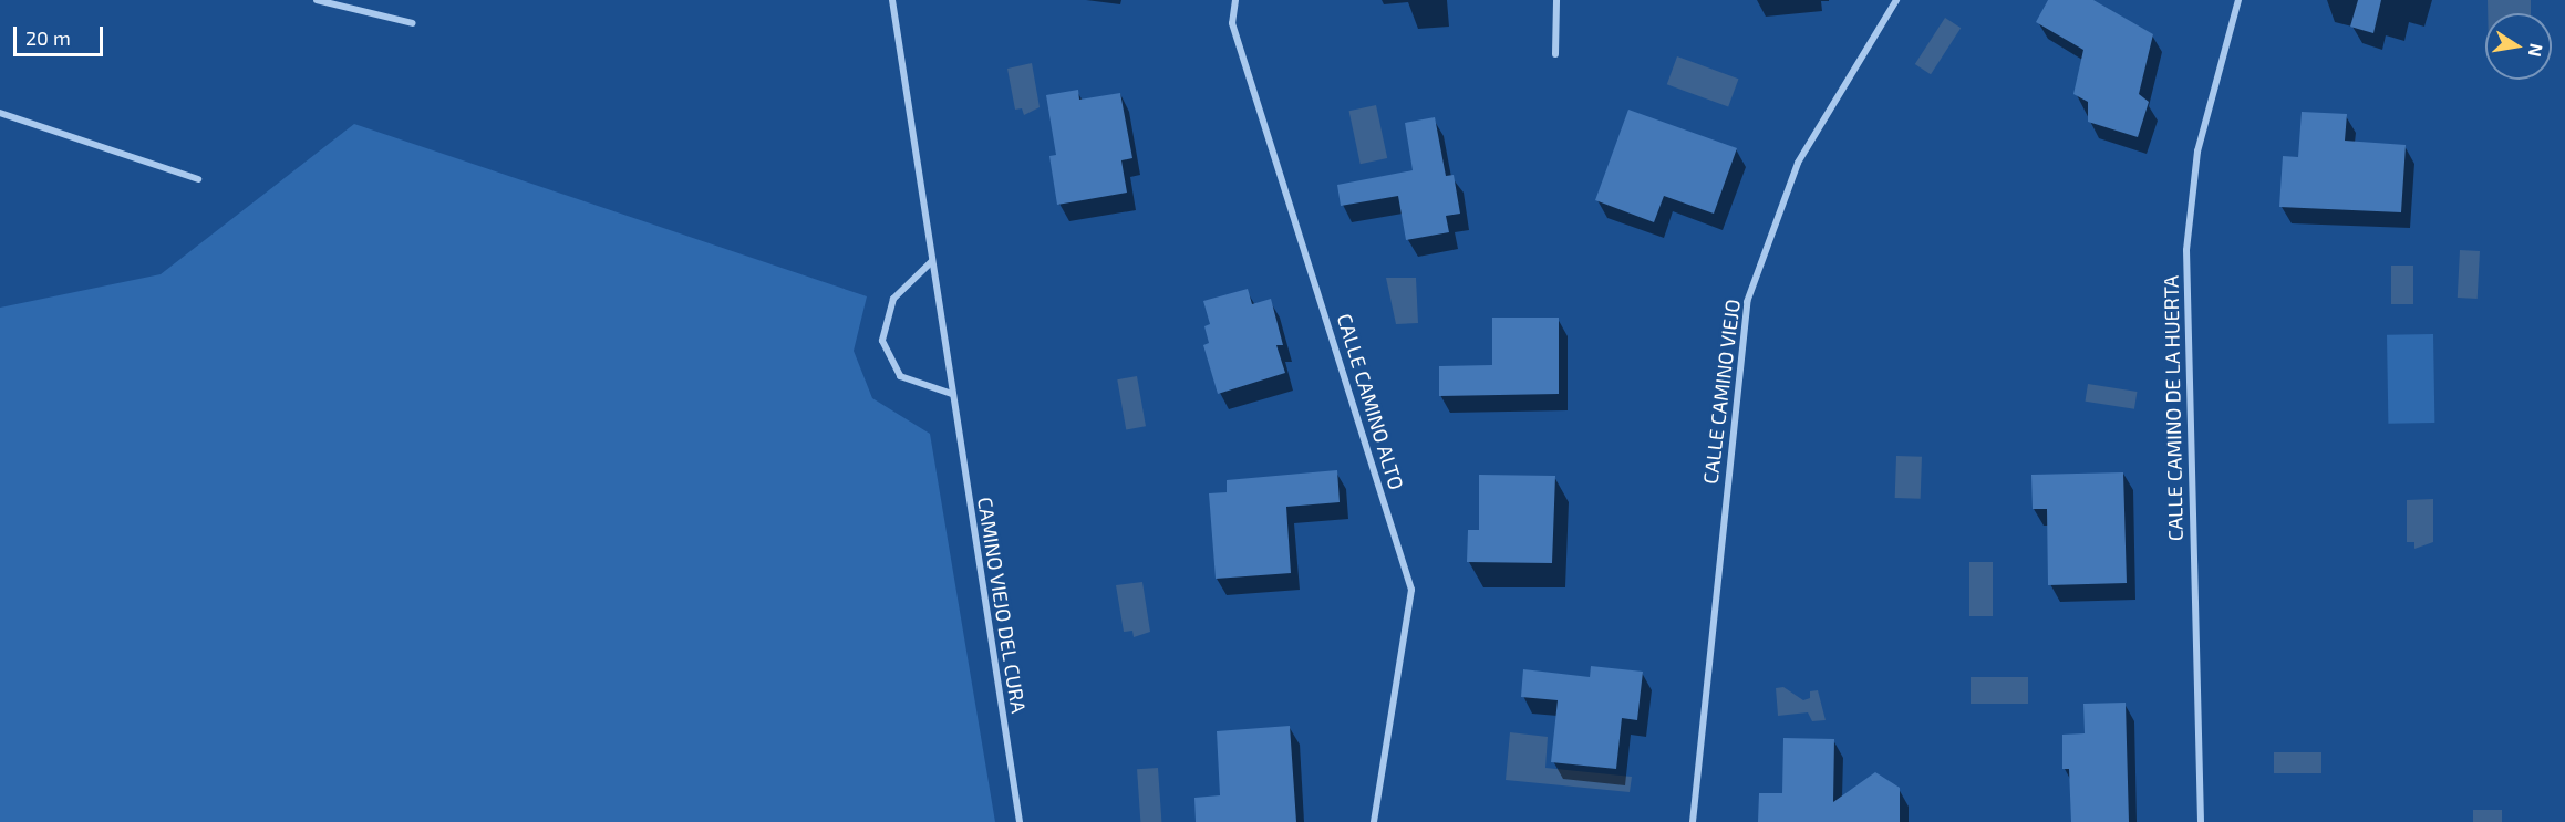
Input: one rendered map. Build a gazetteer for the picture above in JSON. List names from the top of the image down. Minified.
{"streets":{"street":["CALLE CAMINO VIEJO","CALLE CAMINO ALTO","CALLE CAMINO DE LA HUERTA","CAMINO VIEJO DEL CURA"]},"scale_bar":"20 m","north":"right"}
